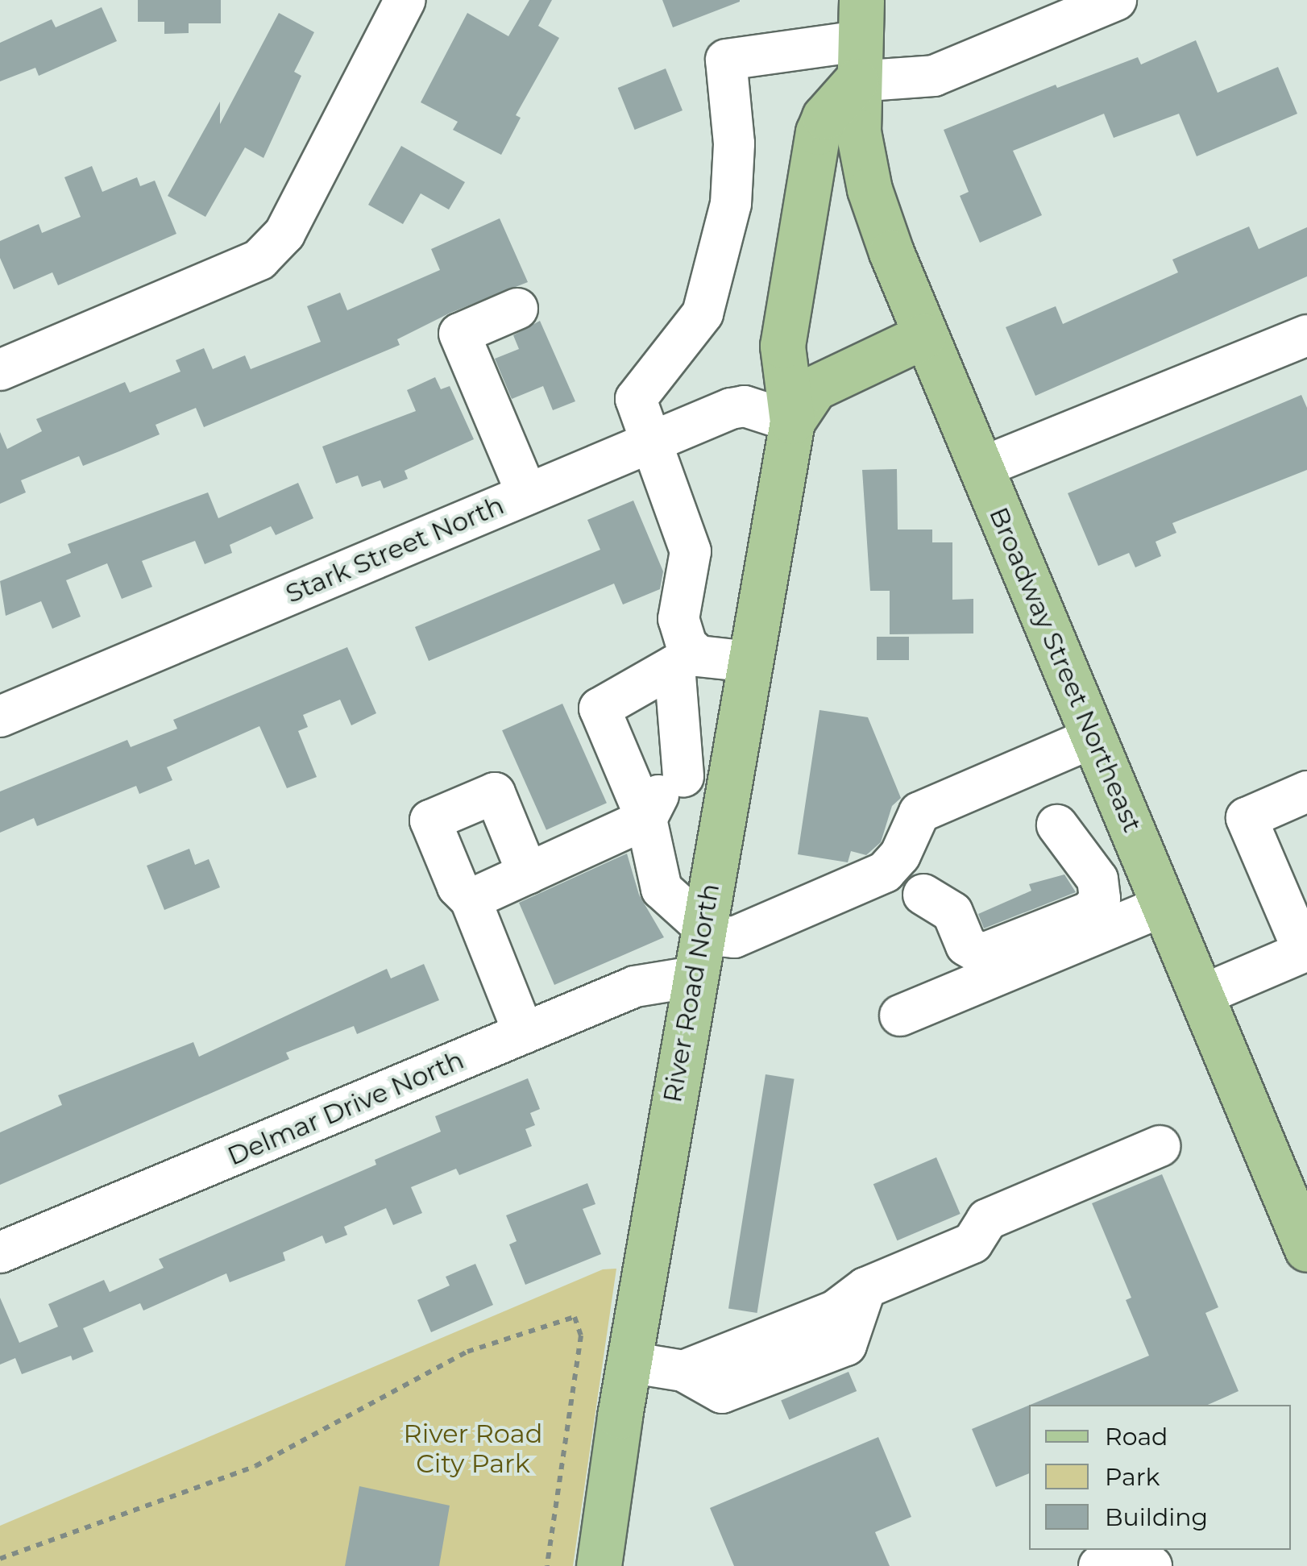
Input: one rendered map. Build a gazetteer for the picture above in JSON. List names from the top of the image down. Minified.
{"streets":{"main road":["Broadway Street Northeast","River Road North"],"street":["Stark Street North","Delmar Drive North"]},"crossings":[["Stark Street North","River Road North"],["River Road North","Delmar Drive North"]],"parks":["River Road City Park"],"legend":["Road","Park","Building"]}
